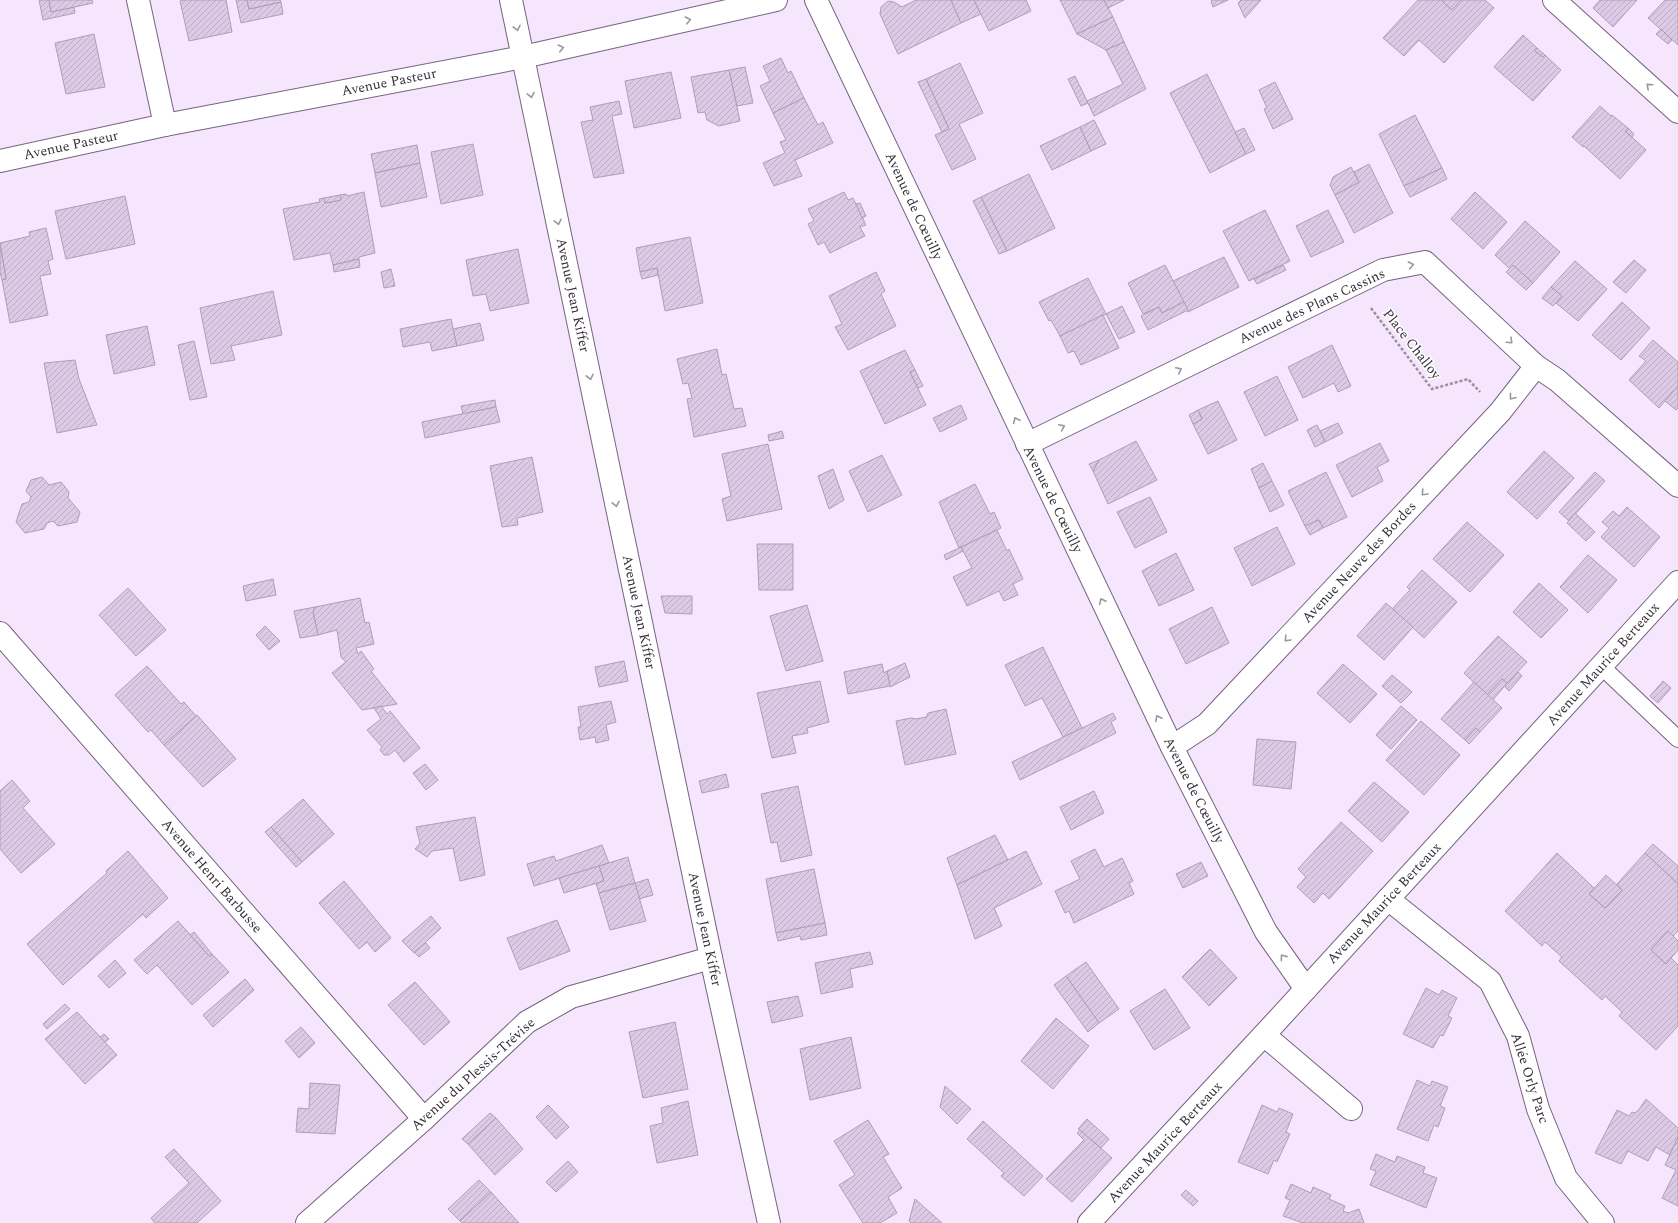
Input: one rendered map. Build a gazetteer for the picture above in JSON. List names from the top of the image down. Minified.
{"streets":{"street":["Avenue Pasteur","Avenue de Cœuilly","Avenue Jean Kiffer","Avenue des Plans Cassins","Avenue Neuve des Bordes","Avenue Maurice Berteaux","Avenue Henri Barbusse","Avenue du Plessis-Trévise","Allée Orly Parc"],"path":["Place Challoy"]},"crossings":[["Avenue Pasteur","Avenue Jean Kiffer"],["Avenue de Cœuilly","Avenue des Plans Cassins"],["Avenue de Cœuilly","Avenue Neuve des Bordes"],["Avenue de Cœuilly","Avenue Maurice Berteaux"],["Avenue Jean Kiffer","Avenue du Plessis-Trévise"],["Avenue des Plans Cassins","Place Challoy"],["Avenue des Plans Cassins","Avenue Neuve des Bordes"],["Place Challoy","Avenue Neuve des Bordes"],["Avenue Maurice Berteaux","Allée Orly Parc"],["Avenue Henri Barbusse","Avenue du Plessis-Trévise"]],"one_way":["Avenue de Cœuilly","Avenue Jean Kiffer","Avenue des Plans Cassins","Avenue Neuve des Bordes"]}
